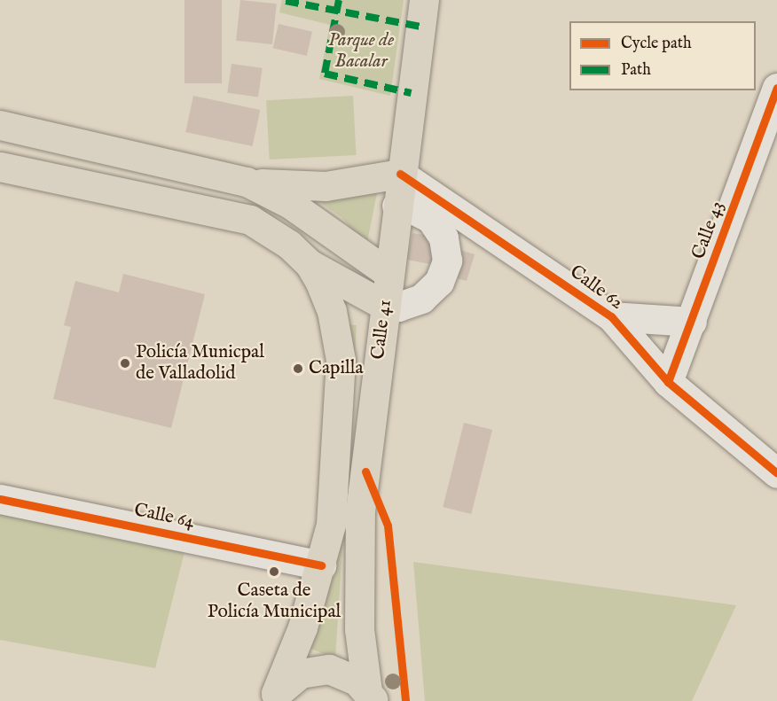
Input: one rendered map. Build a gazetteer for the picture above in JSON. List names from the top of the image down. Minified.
{"streets":{"main road":["Calle 41"],"street":["Calle 43","Calle 62","Calle 64"]},"crossings":[["Calle 43","Calle 62"],["Calle 62","Calle 41"],["Calle 41","Calle 64"]],"parks":["Parque de Bacalar"],"places":["Policía Municpal de Valladolid","Capilla","Caseta de Policía Municipal"],"legend":["Cycle path","Path"]}
